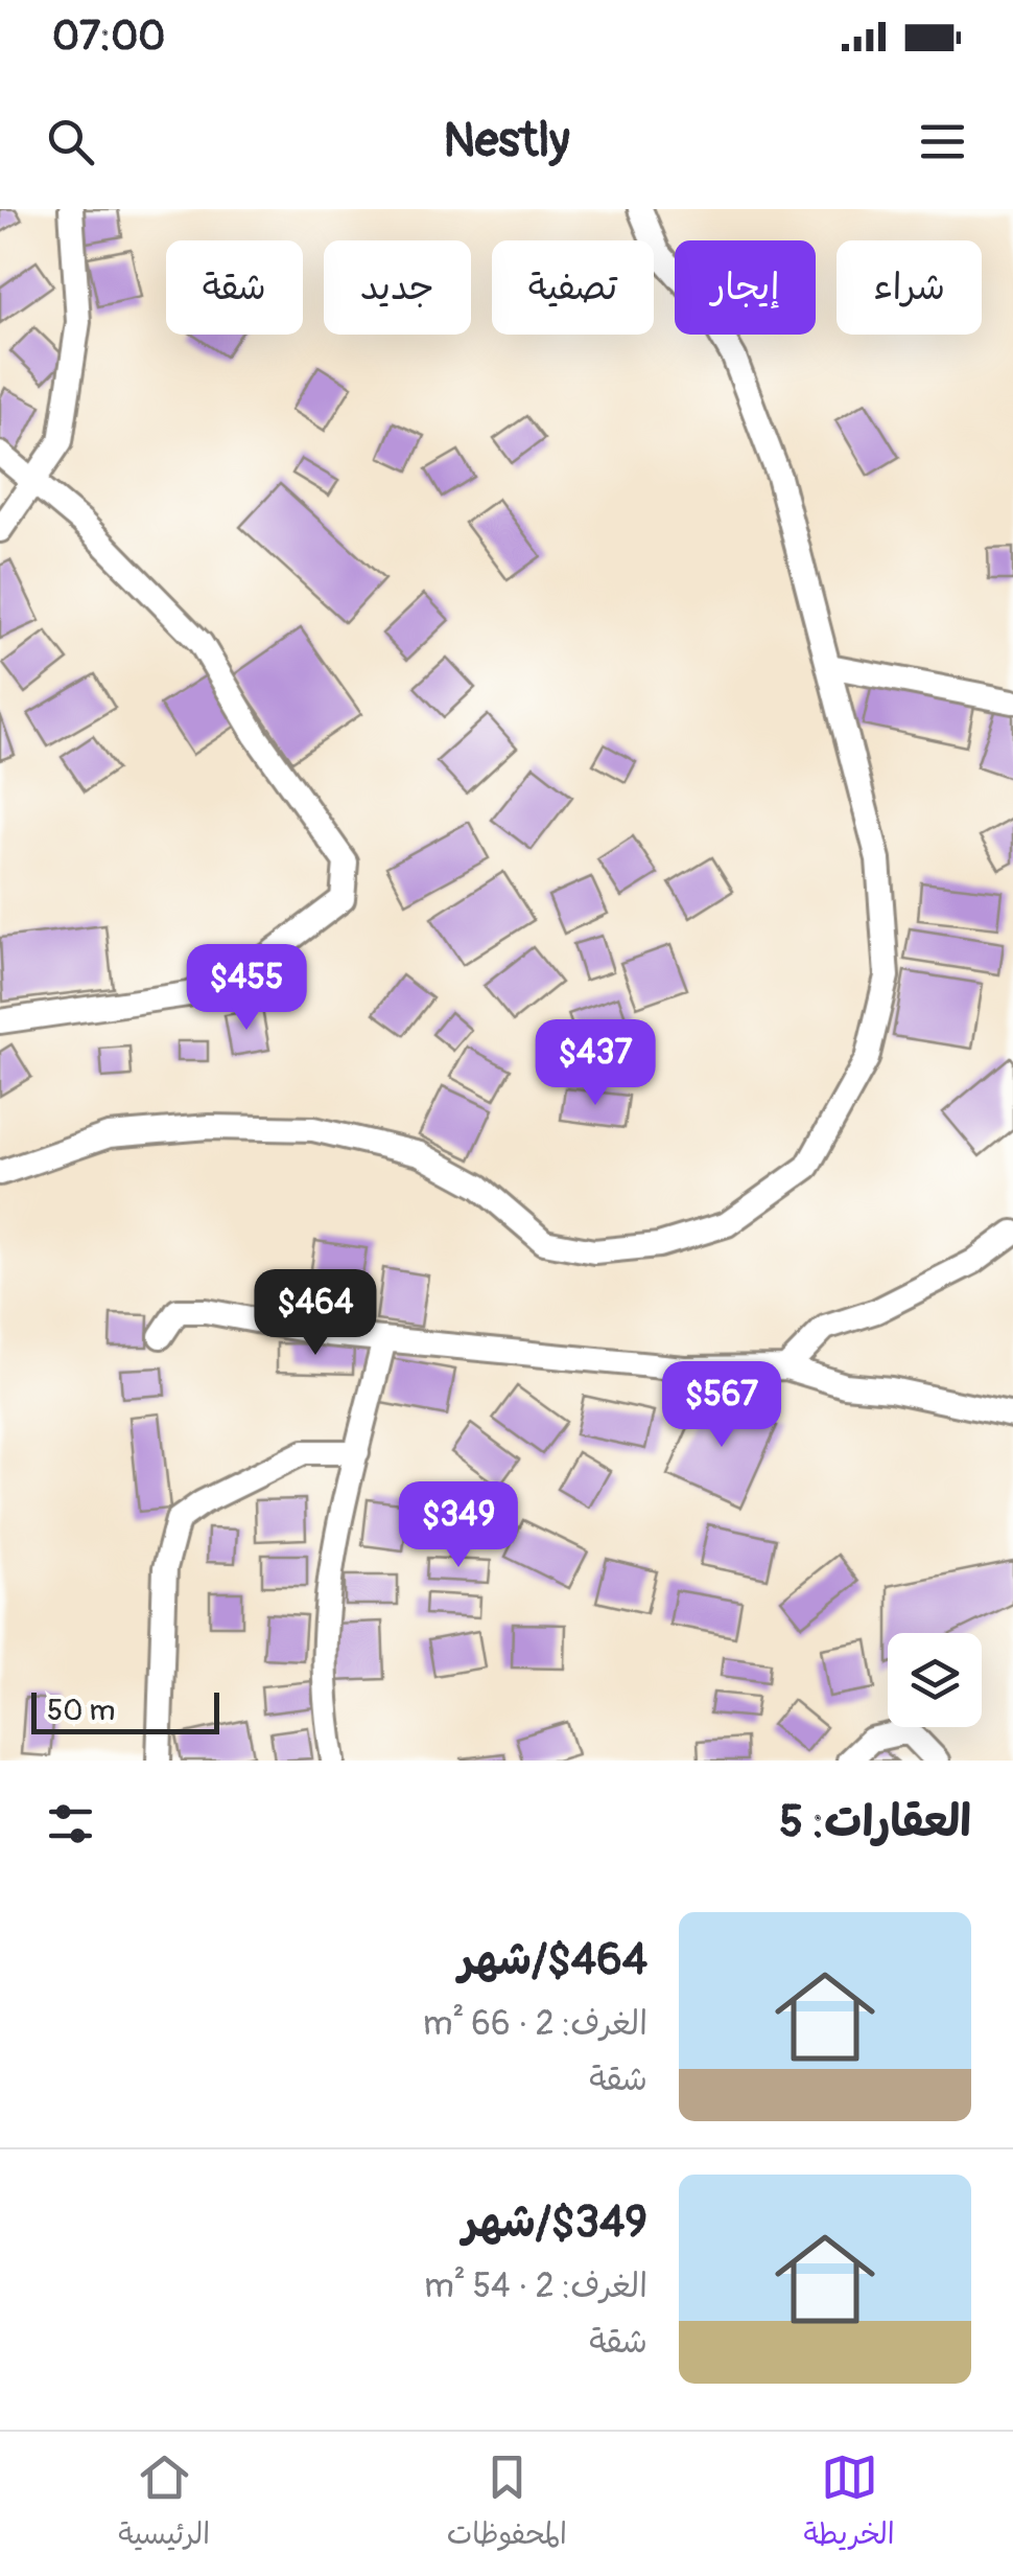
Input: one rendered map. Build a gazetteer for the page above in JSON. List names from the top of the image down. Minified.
{"scale_bar":"50 m","page":{"status":"07:00","header":"Nestly","chip":["شراء","إيجار","تصفية","جديد","شقة"],"price":["$455","$437","$464","$567","$349"],"scale":"50 m","heading":"العقارات: 5","list":[{"name":"$464/شهر","note":"الغرف: 2 · 66 m² · شقة"},{"name":"$349/شهر","note":"الغرف: 2 · 54 m² · شقة"}],"tabs":["الخريطة","المحفوظات","الرئيسية"]}}
